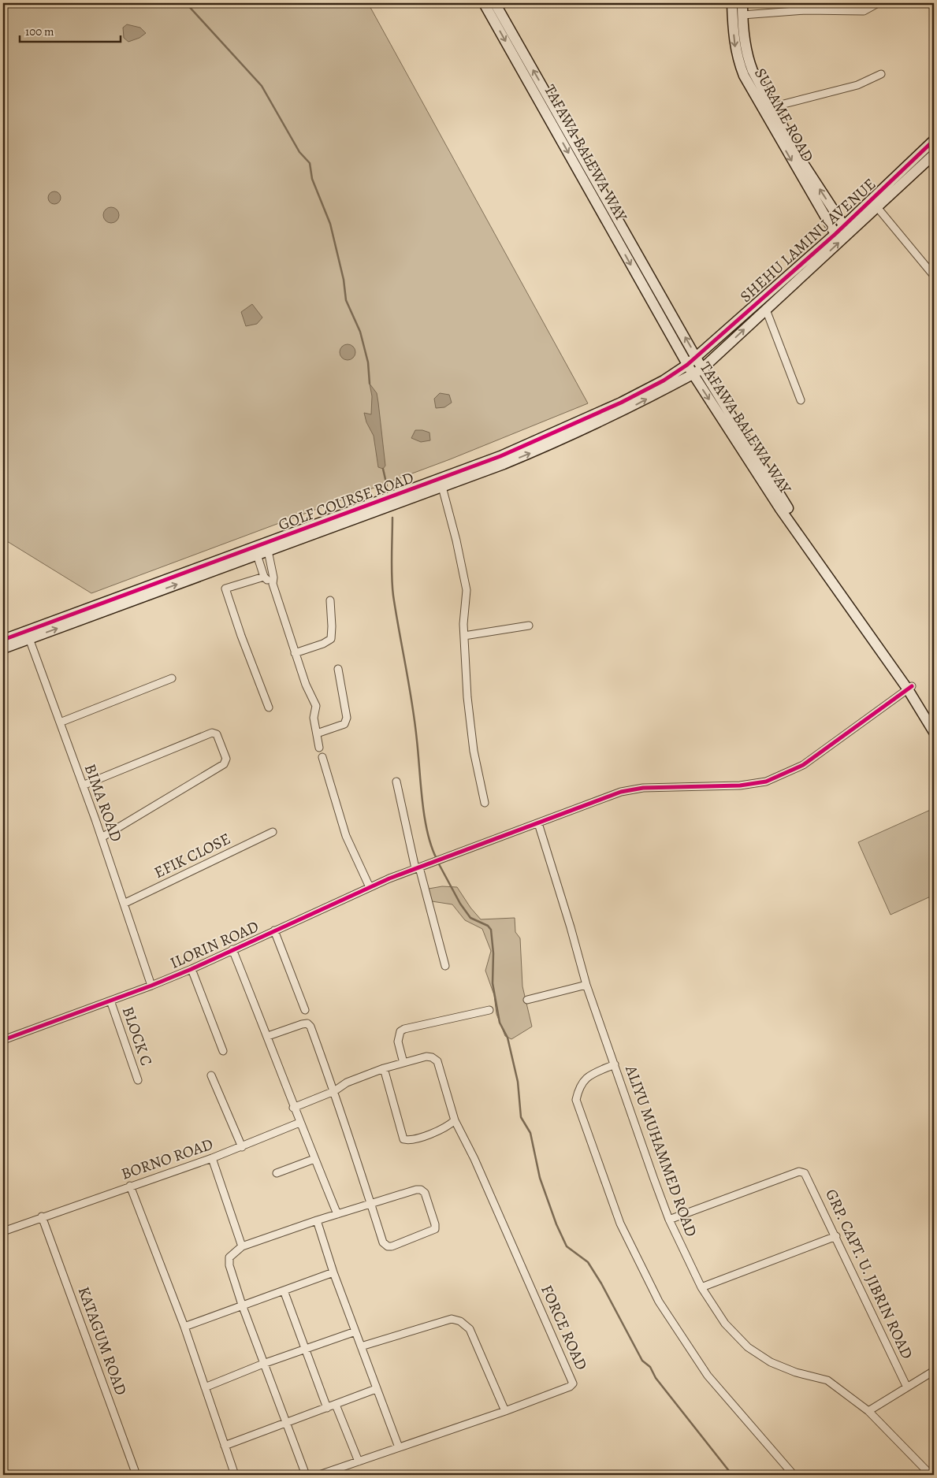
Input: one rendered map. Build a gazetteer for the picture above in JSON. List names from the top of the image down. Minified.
{"streets":{"street":["SURAME ROAD","TAFAWA BALEWA WAY","SHEHU LAMINU AVENUE","GOLF COURSE ROAD","BIMA ROAD","EFIK CLOSE","ILORIN ROAD","BLOCK C","ALIYU MUHAMMED ROAD","BORNO ROAD","GRP. CAPT. U. JIBRIN ROAD","FORCE ROAD","KATAGUM ROAD"]},"crossings":[["SURAME ROAD","SHEHU LAMINU AVENUE"],["TAFAWA BALEWA WAY","SHEHU LAMINU AVENUE"],["TAFAWA BALEWA WAY","GOLF COURSE ROAD"],["TAFAWA BALEWA WAY","ILORIN ROAD"],["SHEHU LAMINU AVENUE","GOLF COURSE ROAD"],["GOLF COURSE ROAD","BIMA ROAD"],["BIMA ROAD","EFIK CLOSE"],["BIMA ROAD","ILORIN ROAD"],["ILORIN ROAD","BLOCK C"],["ILORIN ROAD","ALIYU MUHAMMED ROAD"],["ALIYU MUHAMMED ROAD","GRP. CAPT. U. JIBRIN ROAD"],["BORNO ROAD","KATAGUM ROAD"]],"scale_bar":"100 m"}
